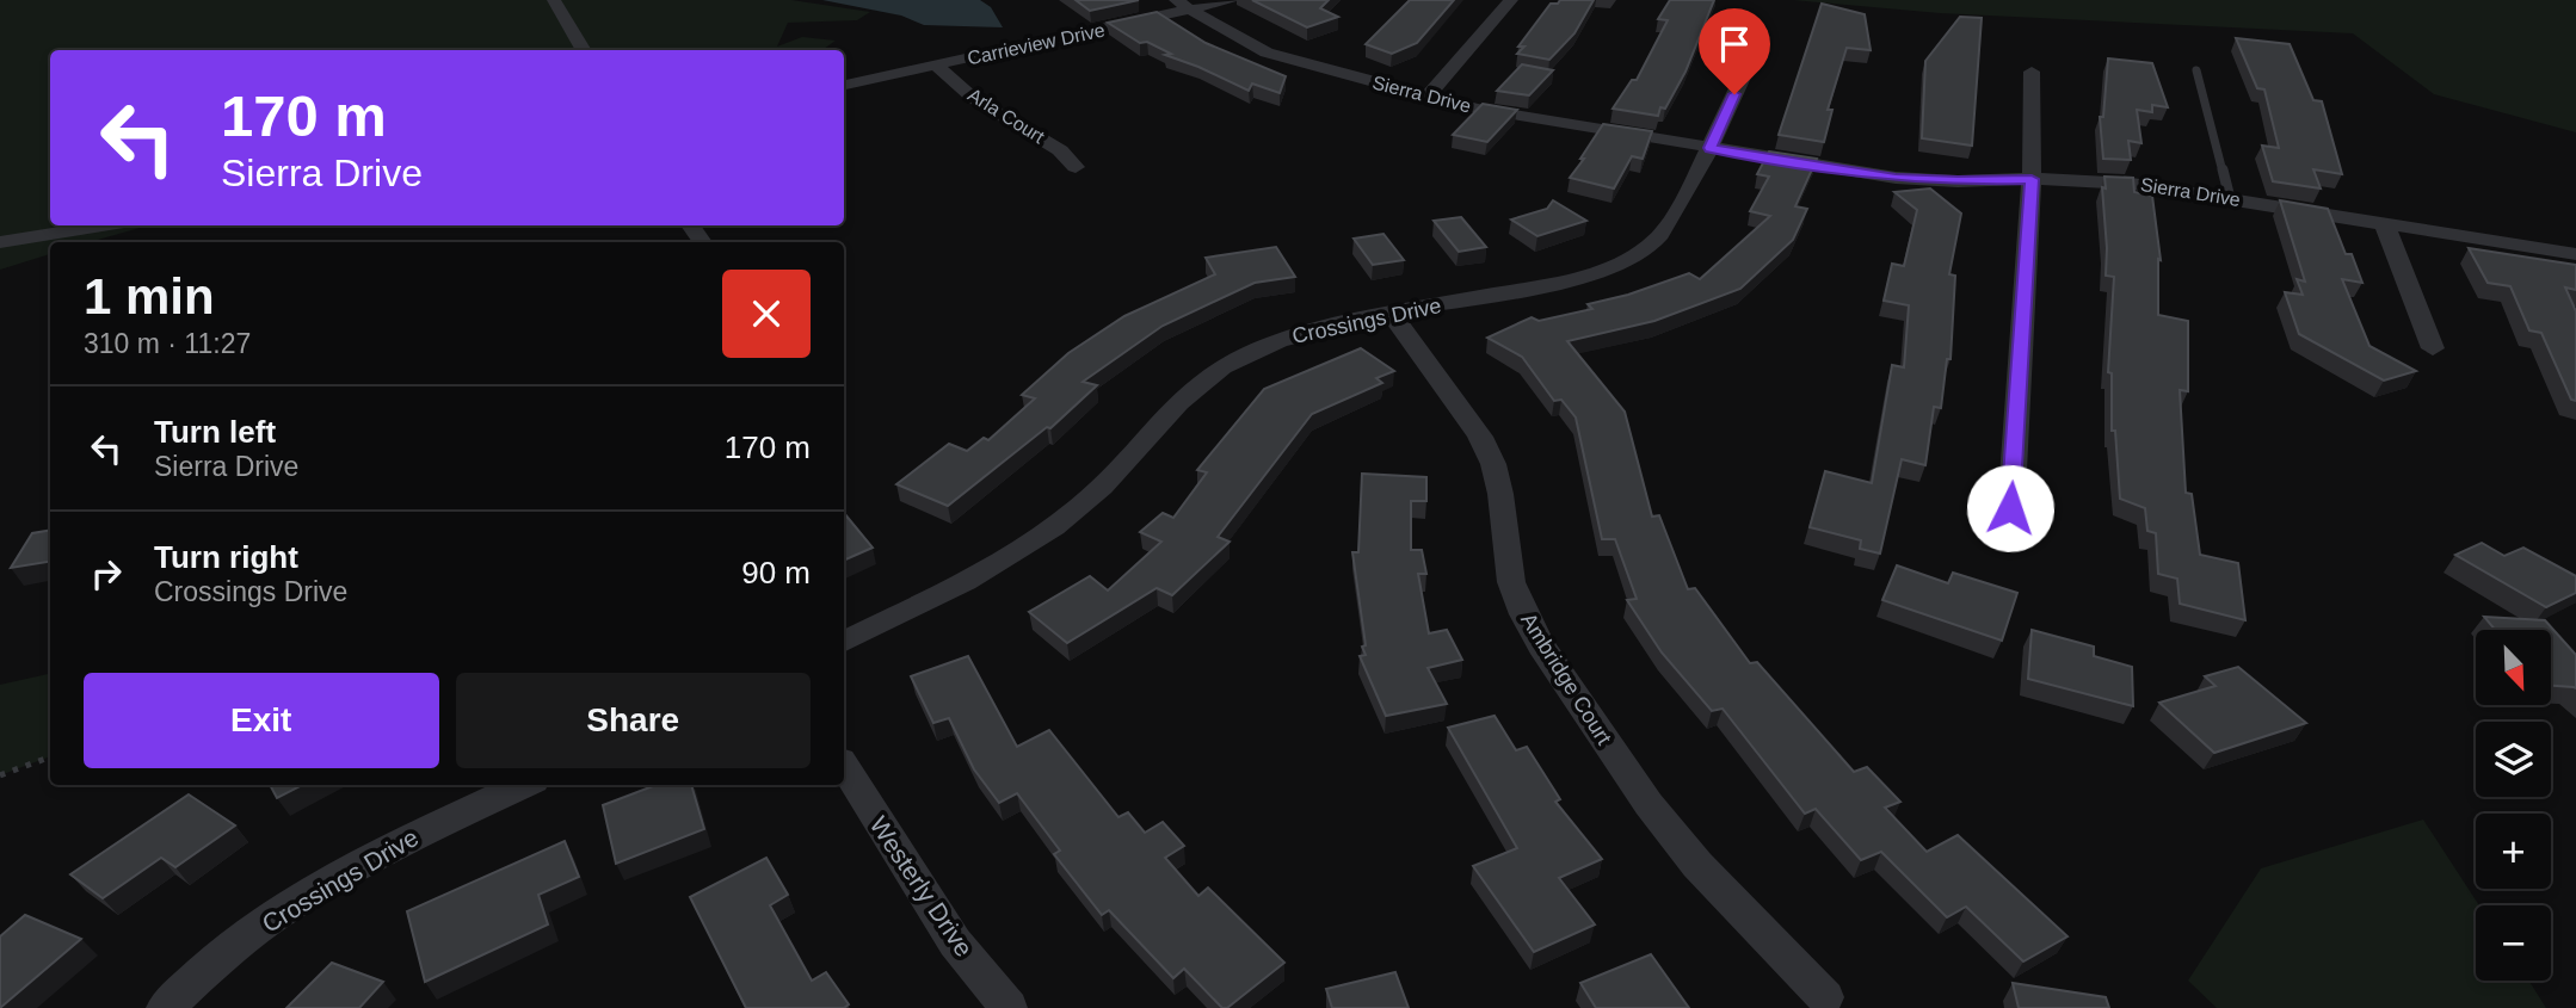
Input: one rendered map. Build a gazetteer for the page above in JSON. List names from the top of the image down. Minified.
{"streets":{"street":["Carrieview Drive","Sierra Drive","Arla Court","Crossings Drive","Ambridge Court","Westerly Drive"]},"crossings":[["Carrieview Drive","Sierra Drive"],["Carrieview Drive","Arla Court"],["Sierra Drive","Crossings Drive"],["Crossings Drive","Ambridge Court"]],"north":"bottom right","page":{"turn":["170 m","Sierra Drive"],"heading":["1 min","310 m · 11:27"],"list":[{"name":"Turn left","note":"Sierra Drive","value":"170 m"},{"name":"Turn right","note":"Crossings Drive","value":"90 m"}],"map_buttons":["+","−"],"buttons":["Exit","Share"]}}
